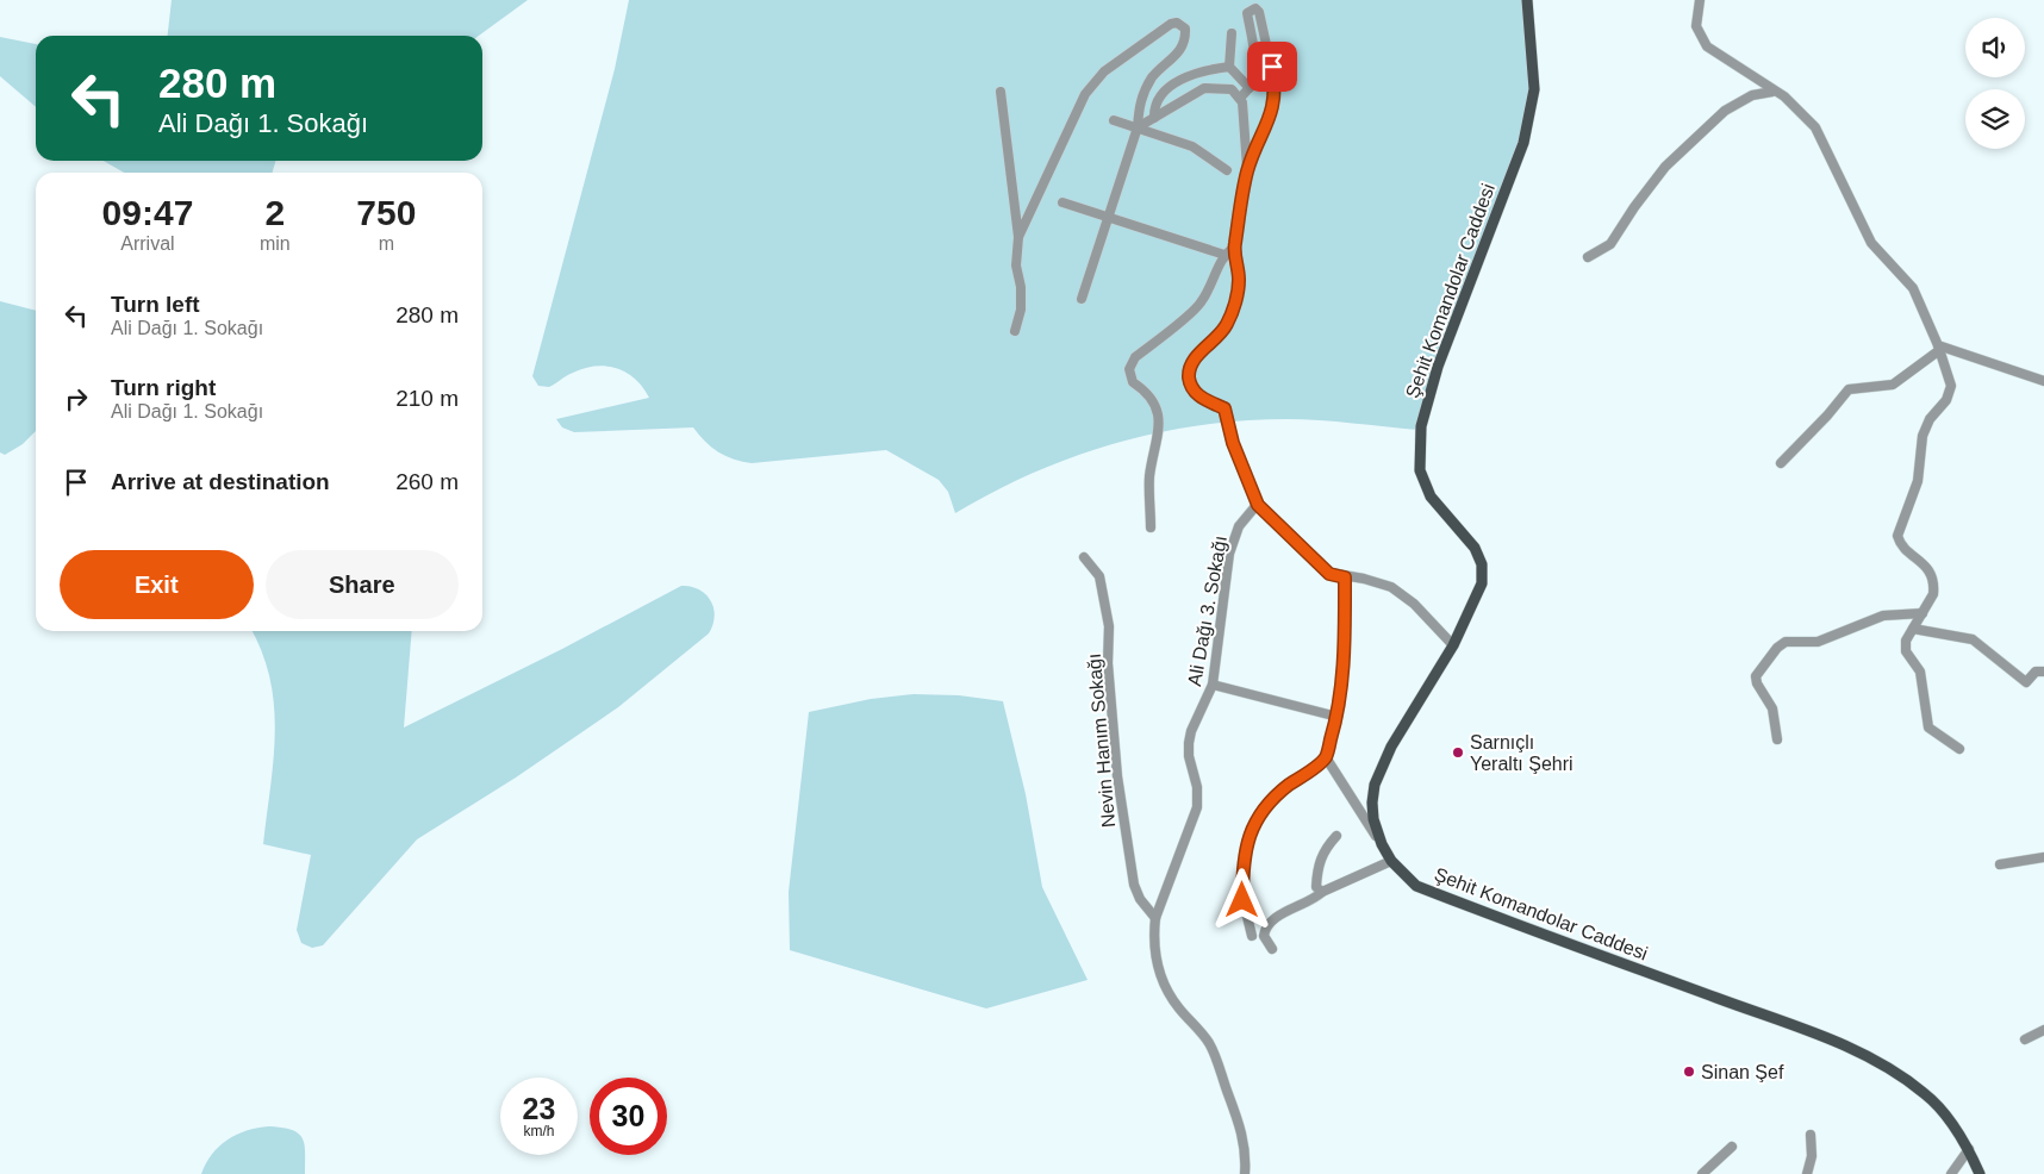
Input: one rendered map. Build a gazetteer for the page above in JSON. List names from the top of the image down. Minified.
{"streets":{"main road":["Şehit Komandolar Caddesi"],"street":["Ali Dağı 3. Sokağı","Nevin Hanım Sokağı"]},"crossings":[["Ali Dağı 3. Sokağı","Nevin Hanım Sokağı"]],"places":["Sarnıçlı Yeraltı Şehri","Sinan Şef"],"page":{"turn":["280 m","Ali Dağı 1. Sokağı"],"eta":["09:47","Arrival","2","min","750","m"],"list":[{"name":"Turn left","note":"Ali Dağı 1. Sokağı","value":"280 m"},{"name":"Turn right","note":"Ali Dağı 1. Sokağı","value":"210 m"},{"name":"Arrive at destination","value":"260 m"}],"buttons":["Exit","Share"],"speed":"23 km/h","limit":"30"}}
